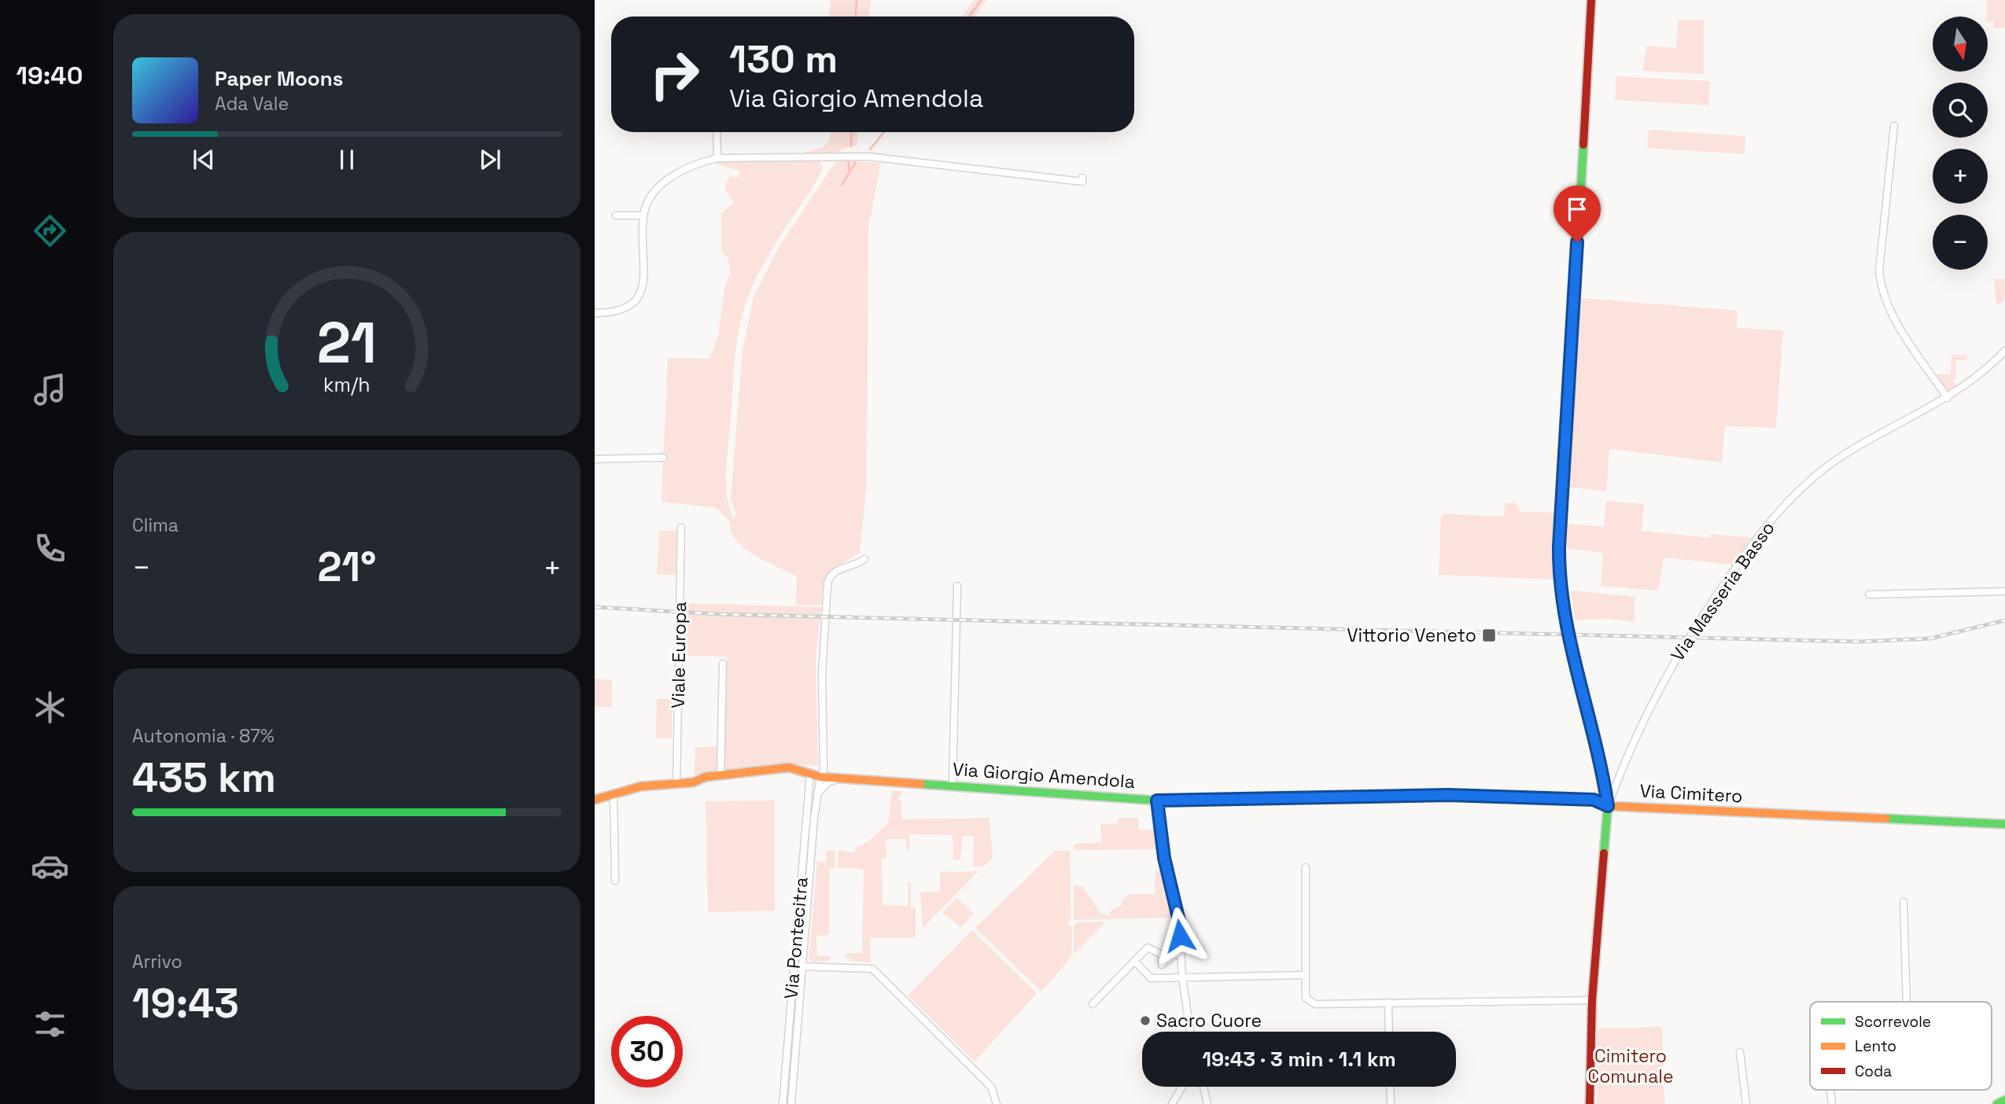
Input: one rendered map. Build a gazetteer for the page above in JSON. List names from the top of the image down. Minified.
{"streets":{"street":["Via Masseria Basso","Viale Europa","Via Giorgio Amendola","Via Cimitero","Via Pontecitra"]},"crossings":[["Via Masseria Basso","Via Giorgio Amendola"],["Via Masseria Basso","Via Cimitero"],["Viale Europa","Via Giorgio Amendola"],["Via Giorgio Amendola","Via Cimitero"],["Via Giorgio Amendola","Via Pontecitra"]],"parks":["Cimitero Comunale"],"places":{"transit":["Vittorio Veneto"],"other":["Sacro Cuore"]},"legend":["Scorrevole","Lento","Coda"],"north":"bottom","page":{"tabs":"19:40","map_buttons":["+","−"],"turn":["130 m","Via Giorgio Amendola"],"song":["Paper Moons","Ada Vale"],"tile":["Clima",["Autonomia · 87%","435 km"],["Arrivo","19:43"]],"heat":["−","21°","+"],"limit":"30","trip":"19:43 · 3 min · 1.1 km","gauge":["21","km/h"]}}
